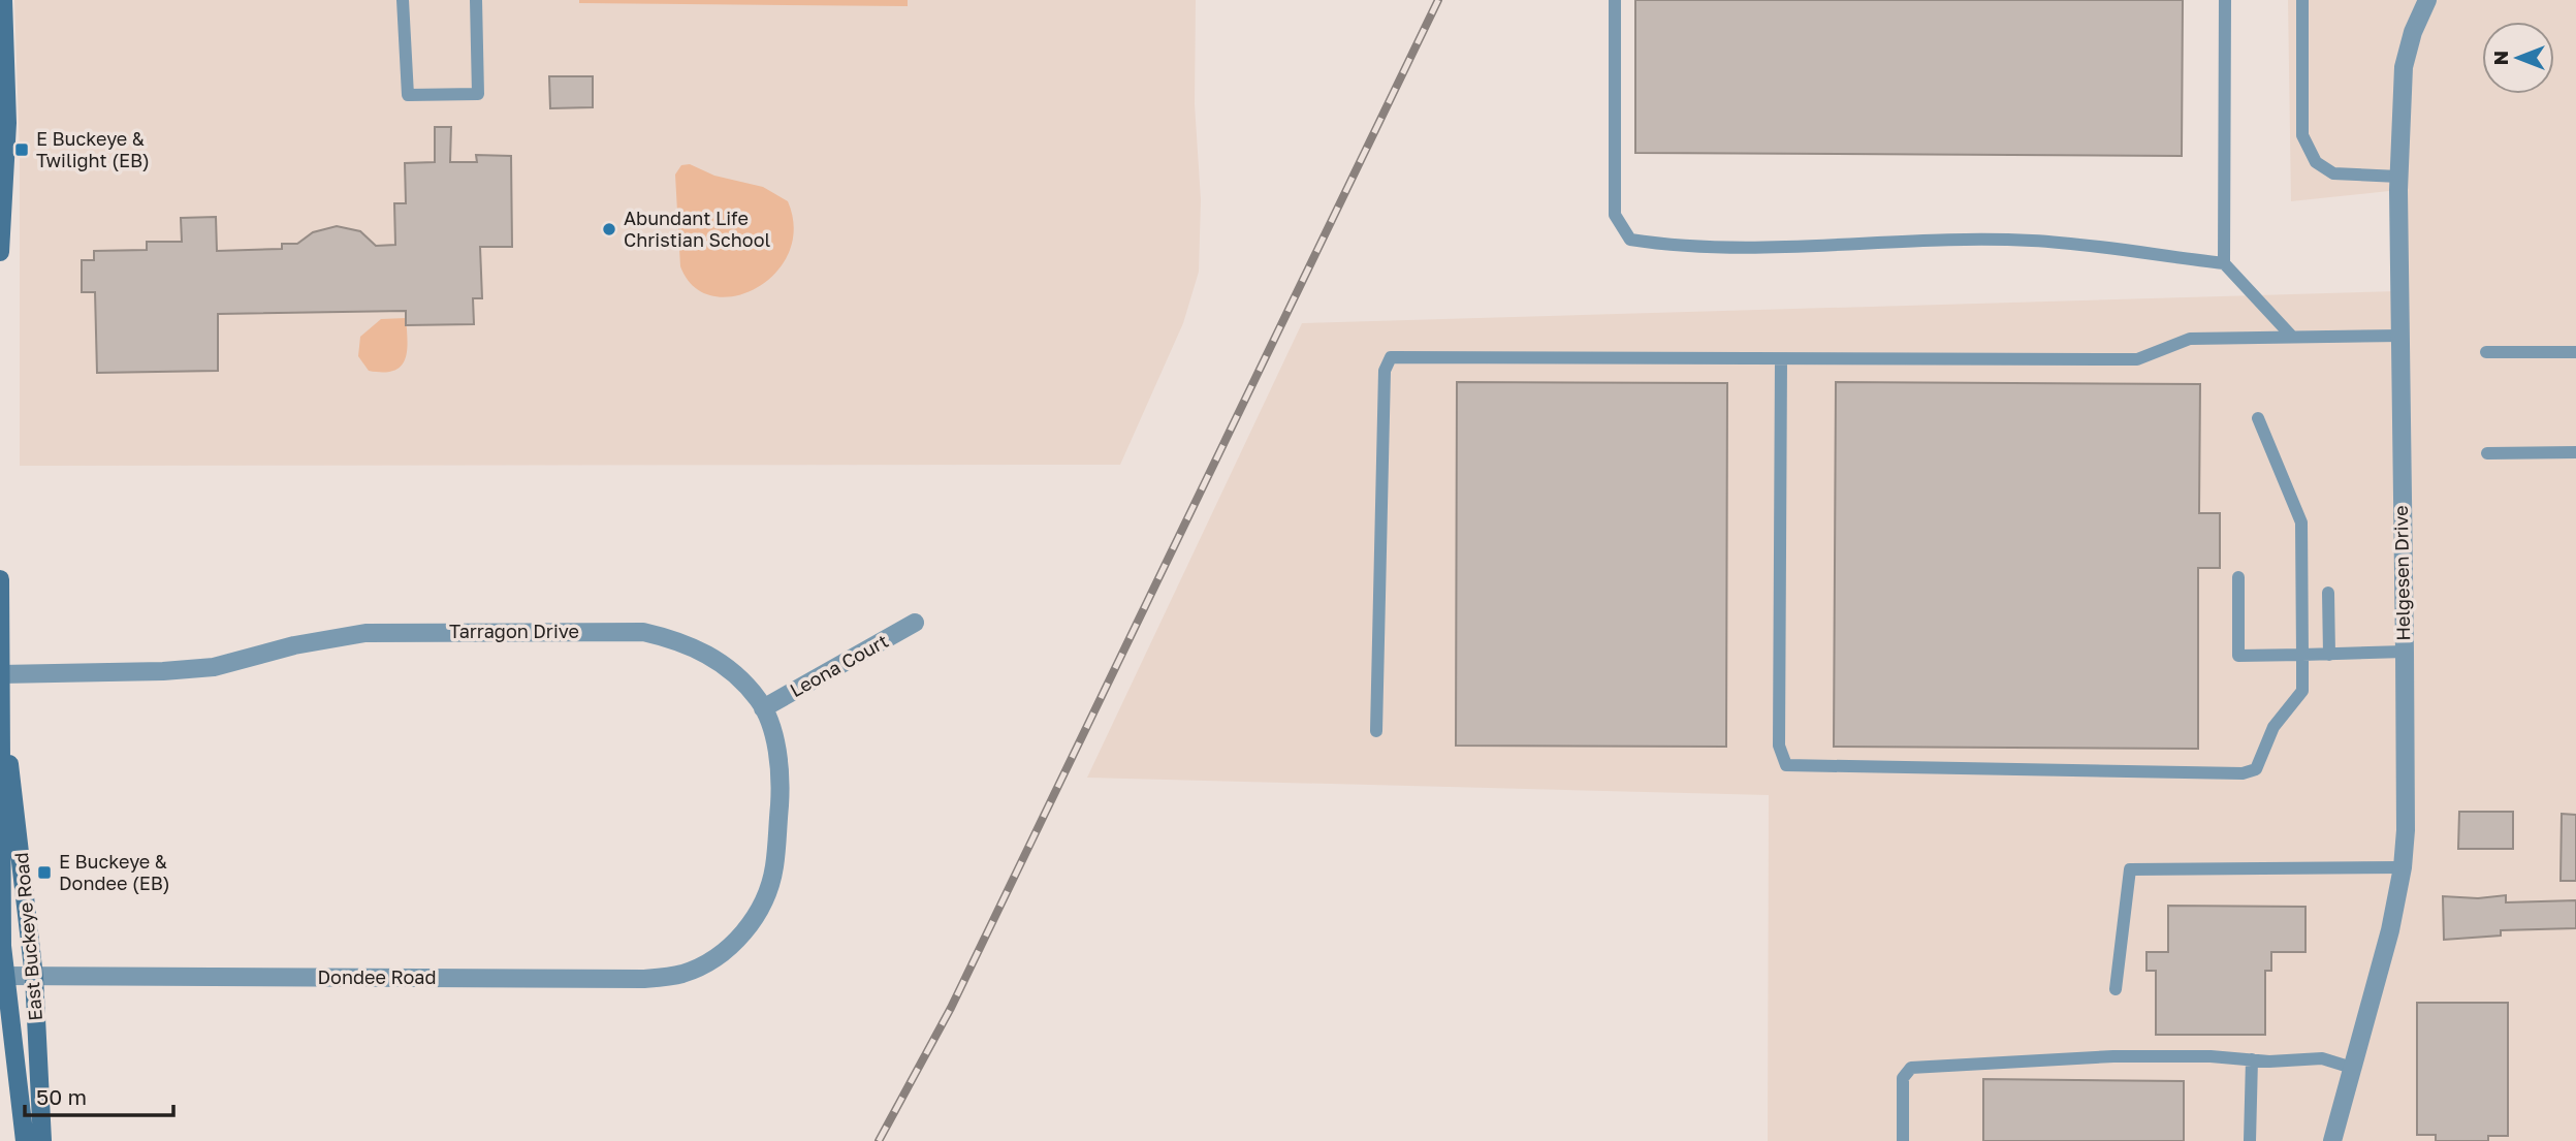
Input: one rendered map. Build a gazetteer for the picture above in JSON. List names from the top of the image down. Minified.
{"streets":{"main road":["East Buckeye Road"],"street":["Helgesen Drive","Tarragon Drive","Leona Court","Dondee Road"]},"crossings":[["Tarragon Drive","Leona Court"],["Tarragon Drive","East Buckeye Road"],["Tarragon Drive","Dondee Road"],["East Buckeye Road","Dondee Road"]],"places":{"transit":["E Buckeye & Twilight (EB)","E Buckeye & Dondee (EB)"],"other":["Abundant Life Christian School"]},"scale_bar":"50 m","north":"left"}
